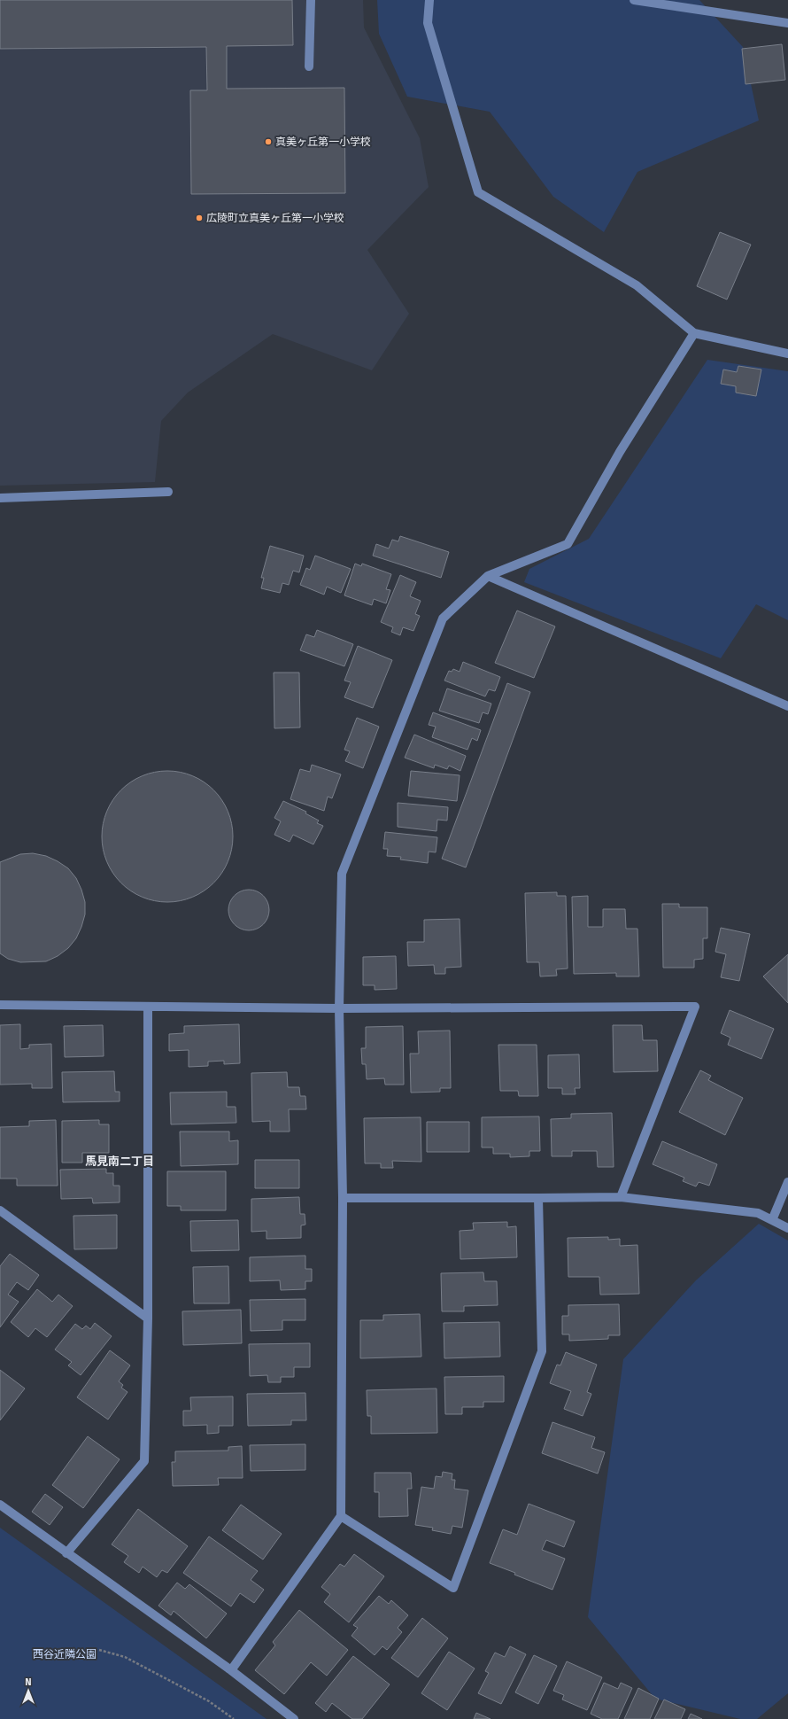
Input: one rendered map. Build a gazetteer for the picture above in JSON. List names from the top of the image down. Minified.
{"districts":["馬見南二丁目"],"parks":["西谷近隣公園"],"places":["真美ヶ丘第一小学校","広陵町立真美ヶ丘第一小学校"],"north":"top"}
